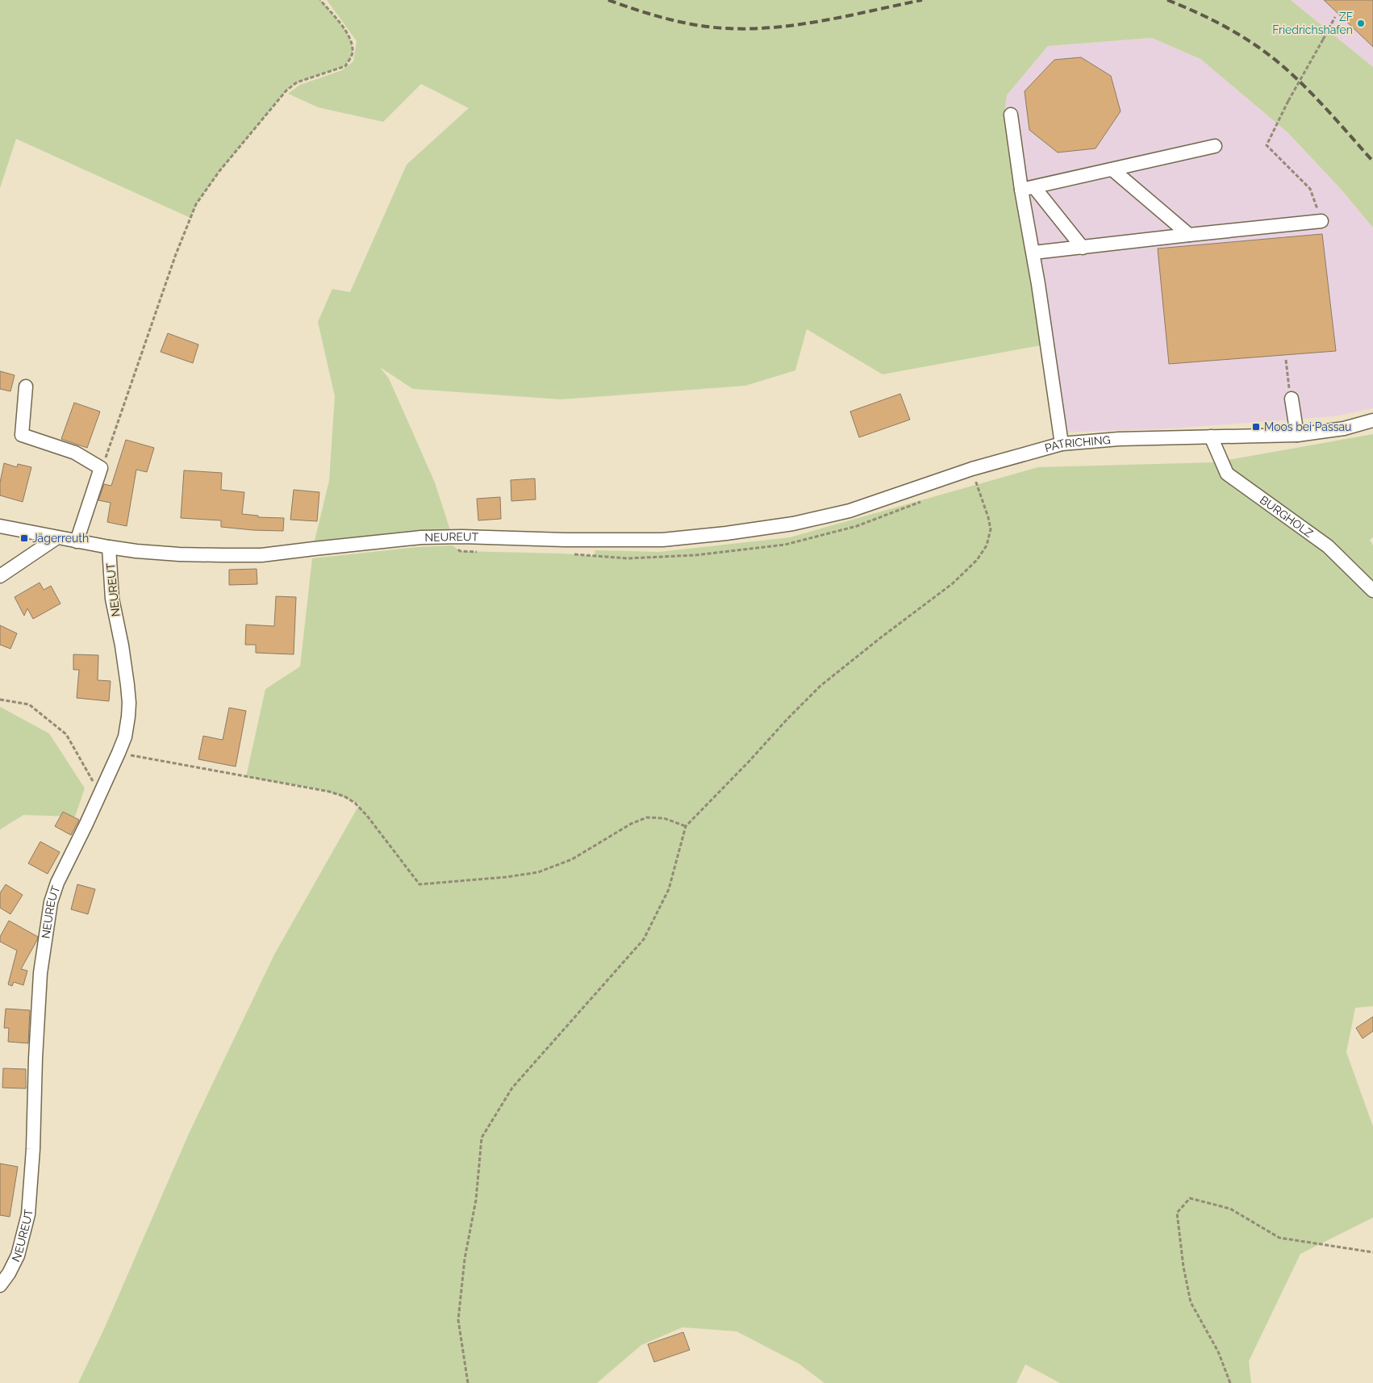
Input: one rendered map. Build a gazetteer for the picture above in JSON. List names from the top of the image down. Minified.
{"streets":{"street":["PATRICHING","BURGHOLZ","NEUREUT"]},"crossings":[["PATRICHING","BURGHOLZ"],["PATRICHING","NEUREUT"]],"places":{"other":["ZF Friedrichshafen"],"transit":["Moos bei Passau","Jägerreuth"]}}
